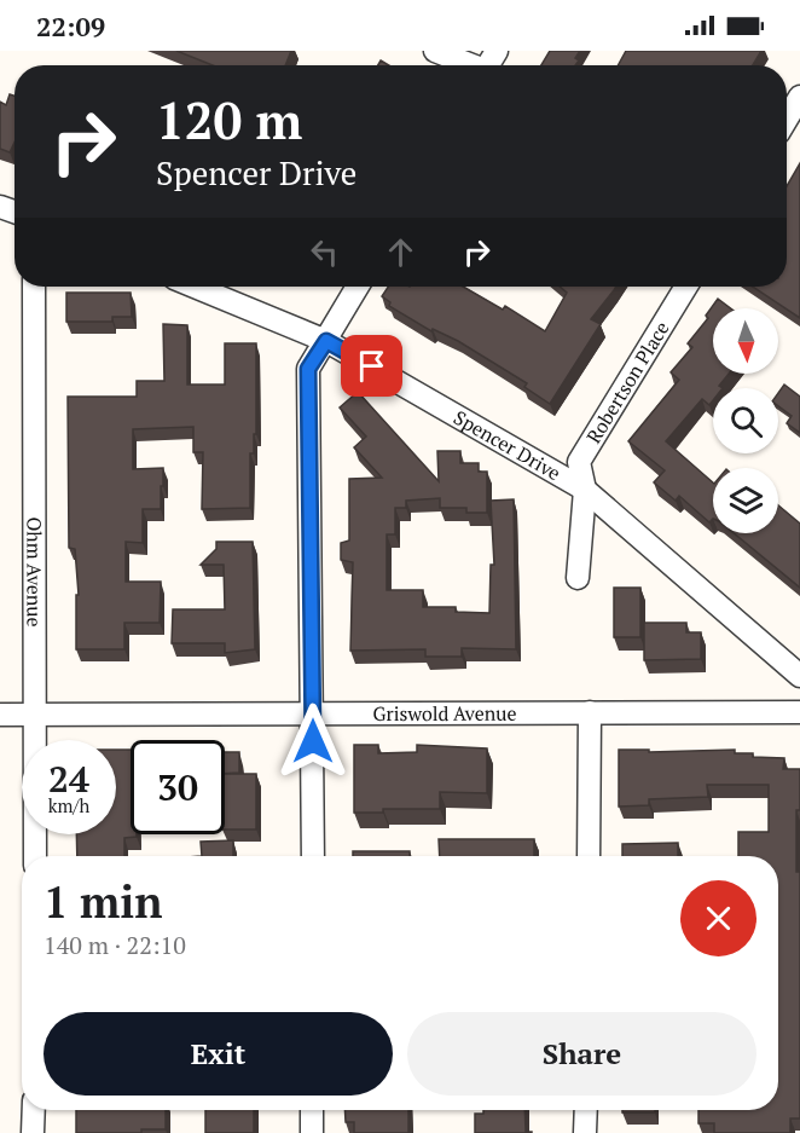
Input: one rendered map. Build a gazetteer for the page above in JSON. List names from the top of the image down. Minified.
{"streets":{"street":["Robertson Place","Spencer Drive","Ohm Avenue","Griswold Avenue"]},"crossings":[["Robertson Place","Spencer Drive"],["Ohm Avenue","Griswold Avenue"]],"north":"bottom","page":{"status":"22:09","turn":["120 m","Spencer Drive"],"speed":"24 km/h","limit":"30","heading":["1 min","140 m · 22:10"],"buttons":["Exit","Share"]}}
